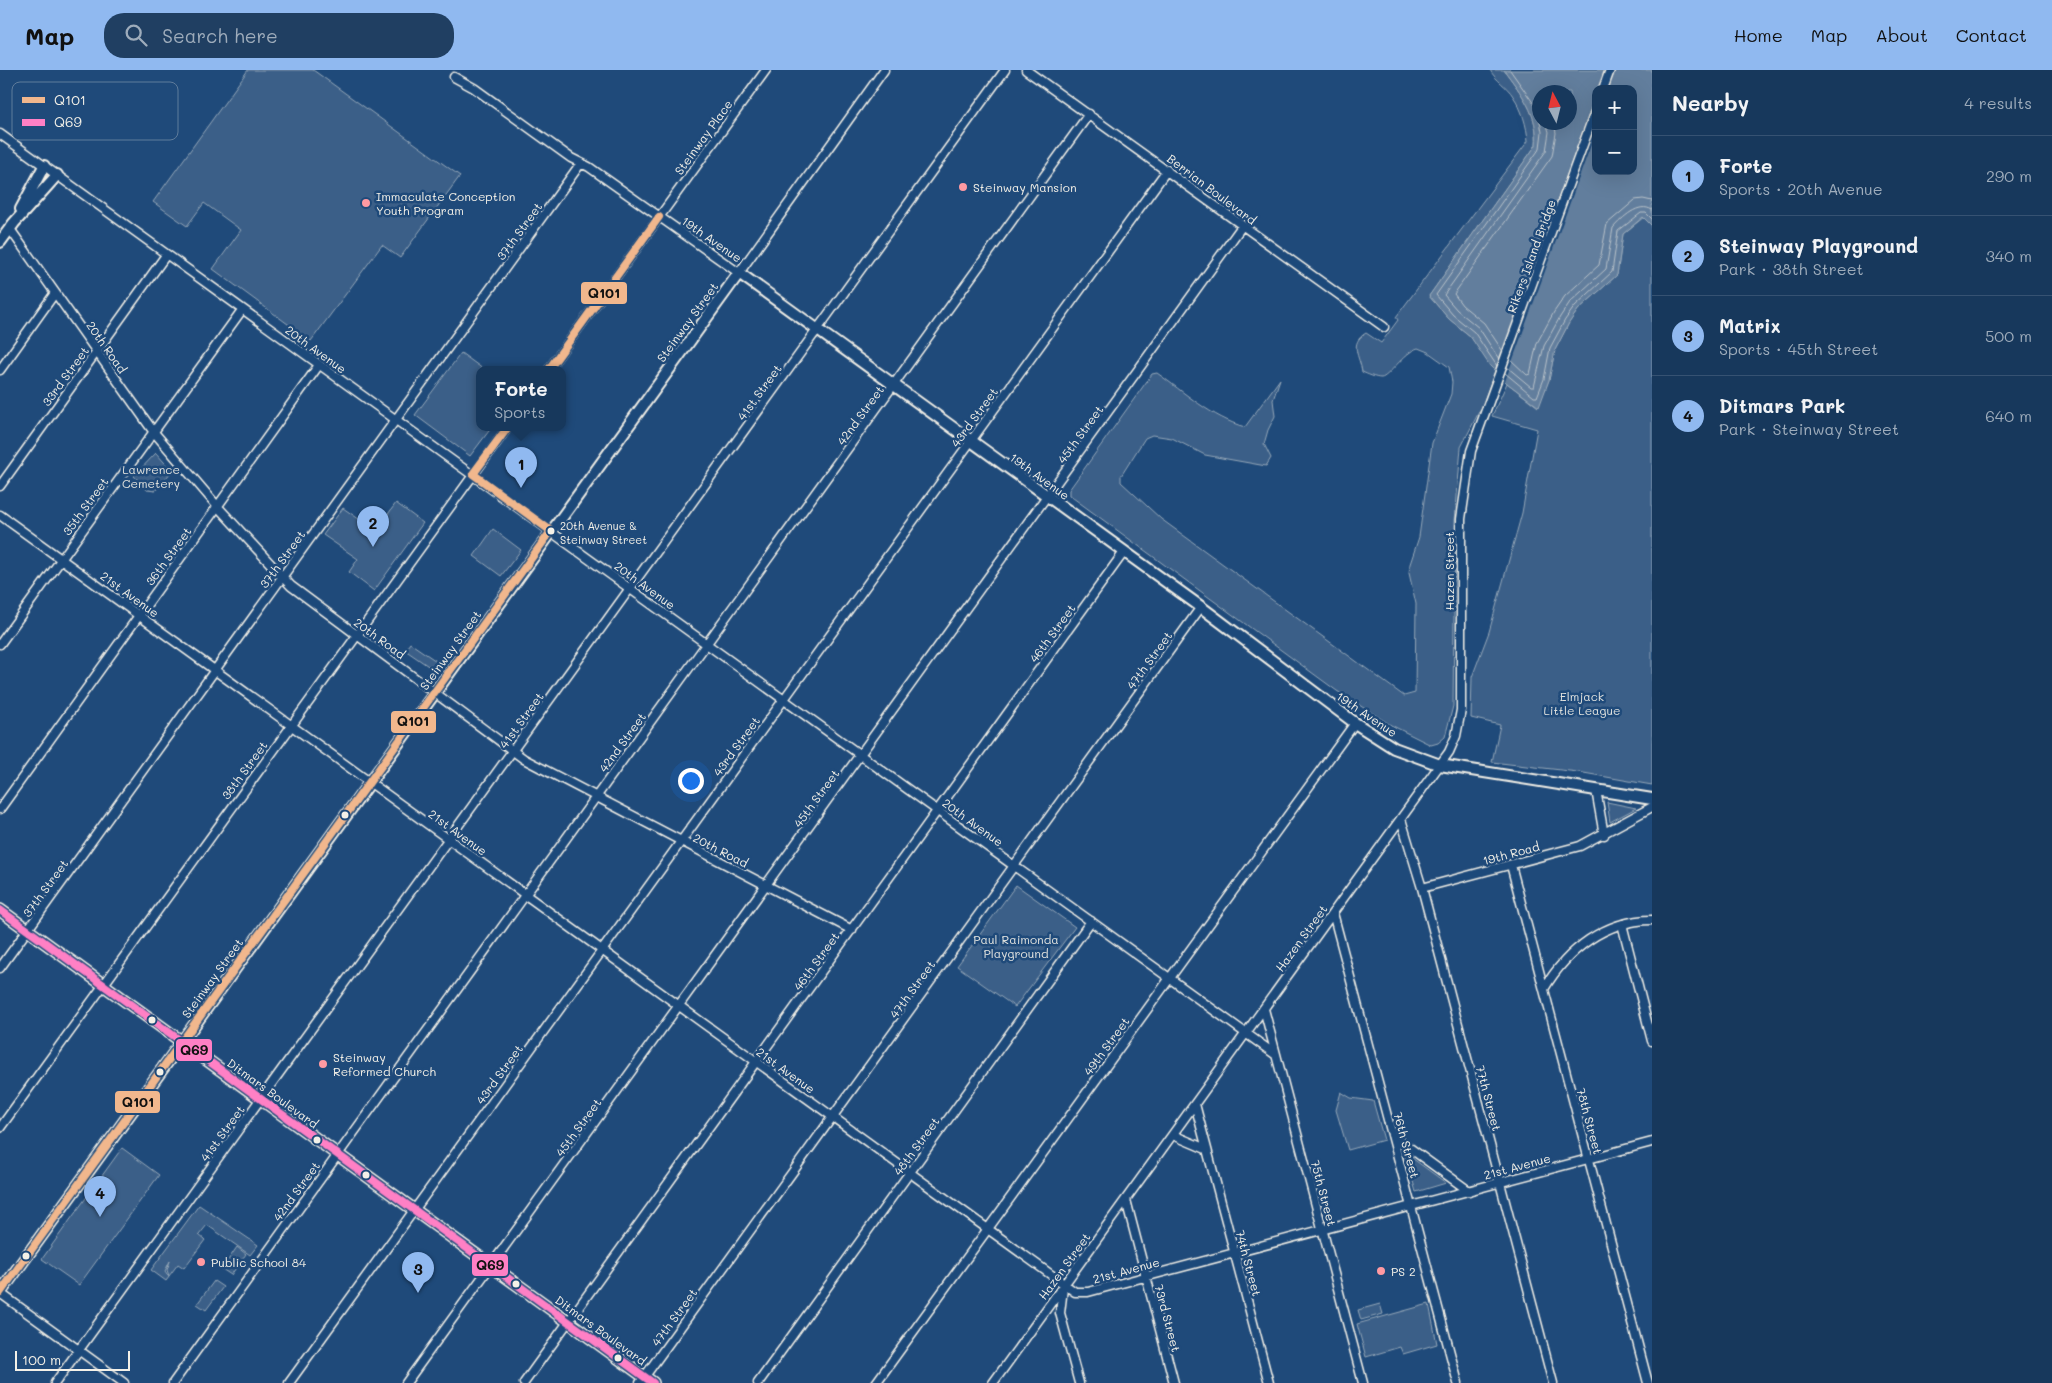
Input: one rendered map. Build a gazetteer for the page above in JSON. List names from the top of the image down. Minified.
{"streets":{"street":["Steinway Place","Berrian Boulevard","37th Street","19th Avenue","Rikers Island Bridge","Steinway Street","20th Road","20th Avenue","33rd Street","41st Street","42nd Street","43rd Street","45th Street","35th Street","36th Street","Hazen Street","21st Avenue","46th Street","47th Street","38th Street","19th Road","49th Street","Ditmars Boulevard","77th Street","78th Street","76th Street","48th Street","75th Street","74th Street","73rd Street"]},"crossings":[["Steinway Place","19th Avenue"],["Berrian Boulevard","42nd Street"],["Berrian Boulevard","43rd Street"],["Berrian Boulevard","45th Street"],["37th Street","19th Avenue"],["37th Street","20th Road"],["37th Street","20th Avenue"],["37th Street","21st Avenue"],["37th Street","Ditmars Boulevard"],["19th Avenue","Steinway Street"],["19th Avenue","41st Street"],["19th Avenue","42nd Street"],["19th Avenue","43rd Street"],["19th Avenue","45th Street"],["19th Avenue","Hazen Street"],["19th Avenue","46th Street"],["19th Avenue","47th Street"],["19th Avenue","49th Street"],["Rikers Island Bridge","Hazen Street"],["Steinway Street","20th Road"],["Steinway Street","20th Avenue"],["Steinway Street","21st Avenue"],["Steinway Street","Ditmars Boulevard"],["20th Road","33rd Street"],["20th Road","41st Street"],["20th Road","42nd Street"],["20th Road","43rd Street"],["20th Road","45th Street"],["20th Road","35th Street"],["20th Road","36th Street"],["20th Road","46th Street"],["20th Road","38th Street"],["20th Avenue","33rd Street"],["20th Avenue","41st Street"],["20th Avenue","42nd Street"],["20th Avenue","43rd Street"],["20th Avenue","45th Street"],["20th Avenue","35th Street"],["20th Avenue","36th Street"],["20th Avenue","Hazen Street"],["20th Avenue","46th Street"],["20th Avenue","47th Street"],["20th Avenue","38th Street"],["20th Avenue","49th Street"],["20th Avenue","48th Street"],["20th Avenue","75th Street"],["41st Street","21st Avenue"],["41st Street","Ditmars Boulevard"],["42nd Street","21st Avenue"],["42nd Street","Ditmars Boulevard"],["43rd Street","21st Avenue"],["43rd Street","Ditmars Boulevard"],["45th Street","21st Avenue"],["45th Street","Ditmars Boulevard"],["35th Street","21st Avenue"],["36th Street","21st Avenue"],["Hazen Street","21st Avenue"],["Hazen Street","77th Street"],["Hazen Street","76th Street"],["Hazen Street","75th Street"],["Hazen Street","74th Street"],["Hazen Street","73rd Street"],["21st Avenue","46th Street"],["21st Avenue","47th Street"],["21st Avenue","38th Street"],["21st Avenue","49th Street"],["21st Avenue","77th Street"],["21st Avenue","78th Street"],["21st Avenue","76th Street"],["21st Avenue","48th Street"],["21st Avenue","75th Street"],["21st Avenue","74th Street"],["21st Avenue","73rd Street"],["46th Street","Ditmars Boulevard"],["47th Street","Ditmars Boulevard"],["38th Street","Ditmars Boulevard"],["19th Road","77th Street"],["19th Road","78th Street"]],"parks":["Lawrence Cemetery","Elmjack Little League","Paul Raimonda Playground"],"places":["Steinway Mansion","Immaculate Conception Youth Program","20th Avenue & Steinway Street","Steinway Reformed Church","Public School 84","PS 2"],"lines":["transit line Q101","transit line Q69"],"legend":["Q101","Q69"],"scale_bar":"100 m","north":"top","page":{"header":"Map","search":"Search here","nav":["Home","Map","About","Contact"],"heading":["Nearby","4 results"],"map_buttons":["+","−"],"list":[{"mark":"1","name":"Forte","note":"Sports · 20th Avenue","value":"290 m"},{"mark":"2","name":"Steinway Playground","note":"Park · 38th Street","value":"340 m"},{"mark":"3","name":"Matrix","note":"Sports · 45th Street","value":"500 m"},{"mark":"4","name":"Ditmars Park","note":"Park · Steinway Street","value":"640 m"}],"popup":["Forte","Sports"],"pins":["1","2","4","3"],"scale":"100 m"}}
